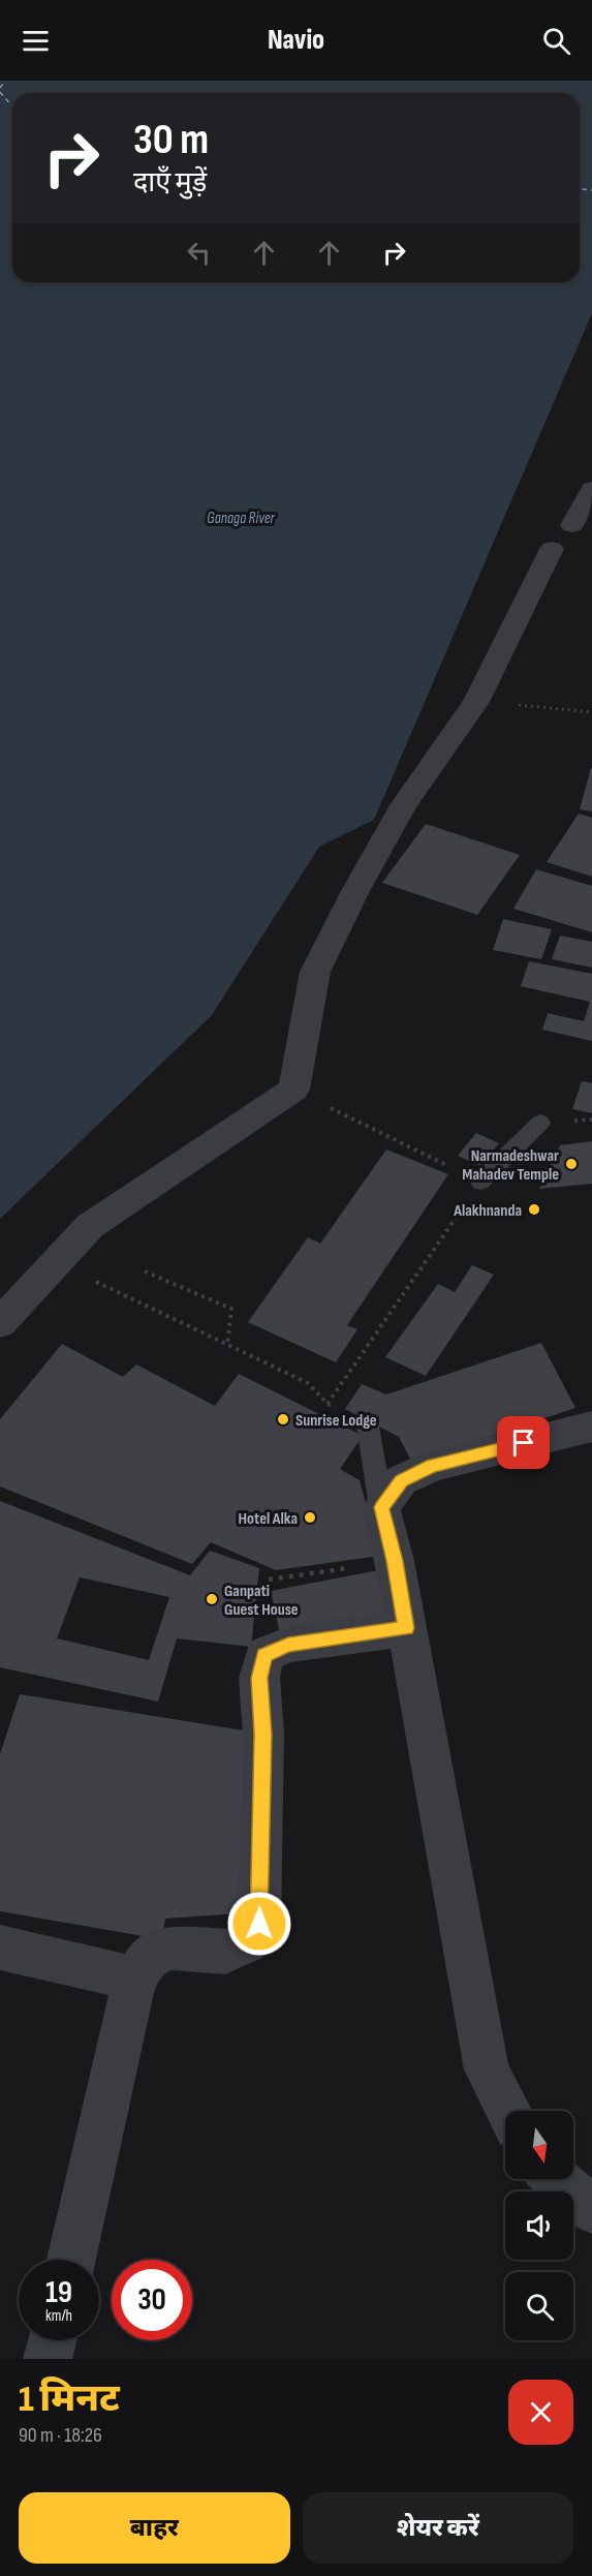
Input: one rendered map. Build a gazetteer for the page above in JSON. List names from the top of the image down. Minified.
{"water":["Ganaga River"],"places":["Narmadeshwar Mahadev Temple","Alakhnanda","Sunrise Lodge","Hotel Alka","Ganpati Guest House"],"north":"bottom","page":{"header":"Navio","turn":["30 m","दाएँ मुड़ें"],"speed":"19 km/h","limit":"30","heading":["1 मिनट","90 m · 18:26"],"buttons":["बाहर","शेयर करें"]}}
